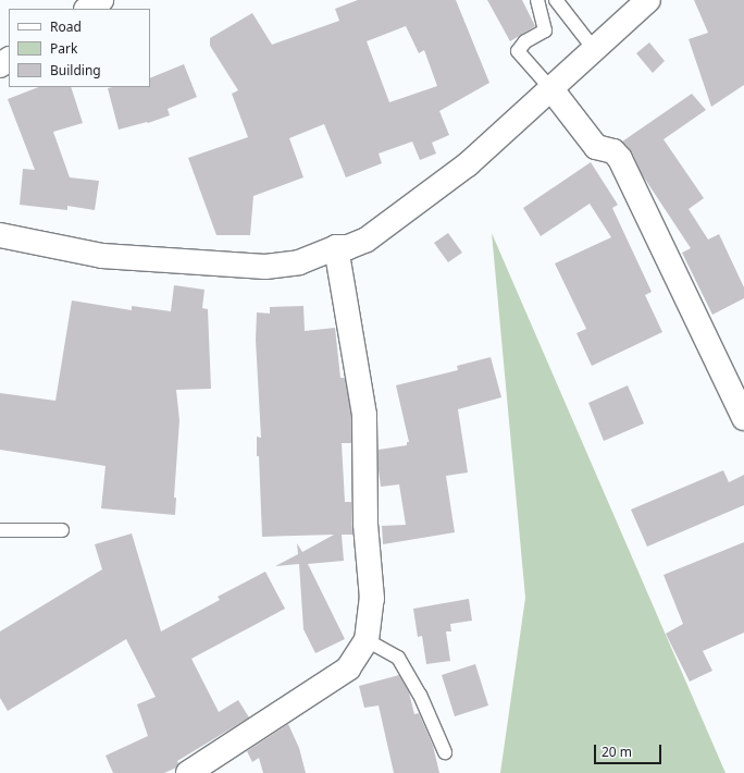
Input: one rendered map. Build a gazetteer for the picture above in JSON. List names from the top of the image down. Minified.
{"legend":["Road","Park","Building"],"scale_bar":"20 m"}
